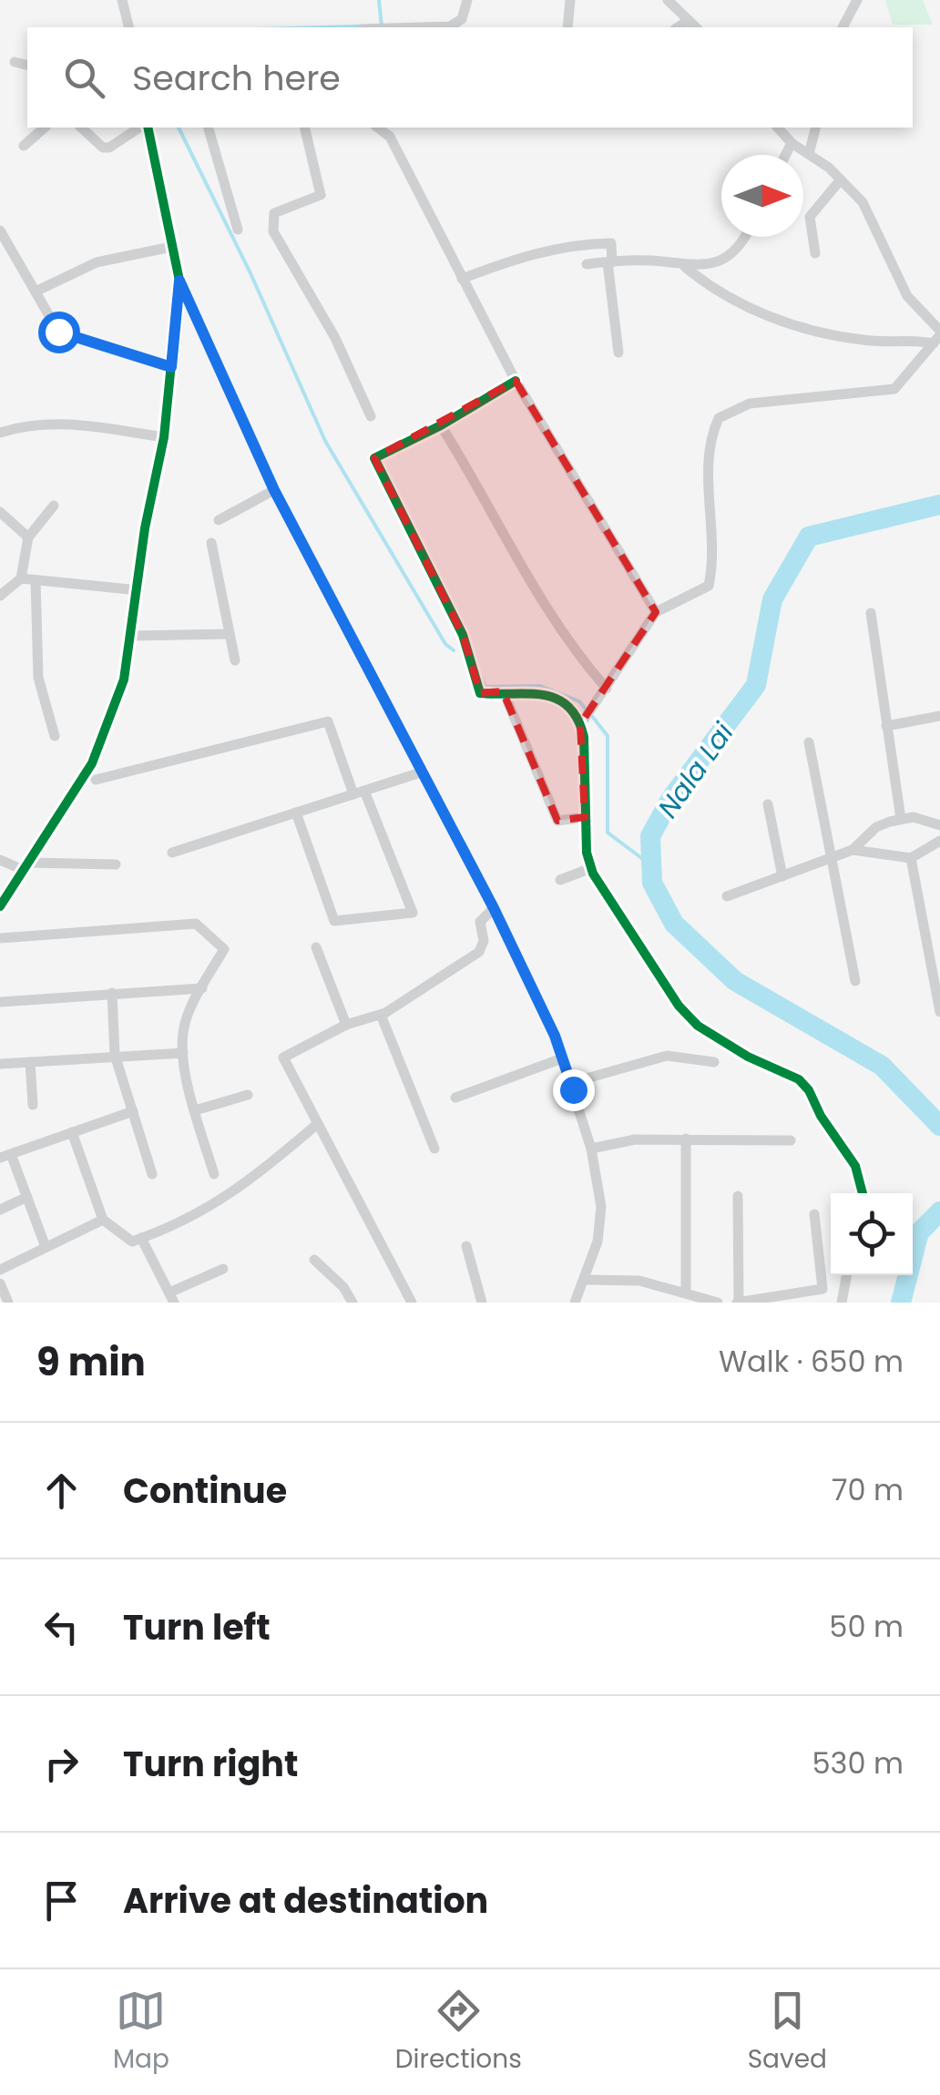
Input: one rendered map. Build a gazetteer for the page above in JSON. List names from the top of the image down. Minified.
{"water":["Nala Lai"],"north":"right","page":{"search":"Search here","heading":["9 min","Walk · 650 m"],"list":[["Continue","70 m"],["Turn left","50 m"],["Turn right","530 m"],"Arrive at destination"],"nav":["Map","Directions","Saved"]}}
